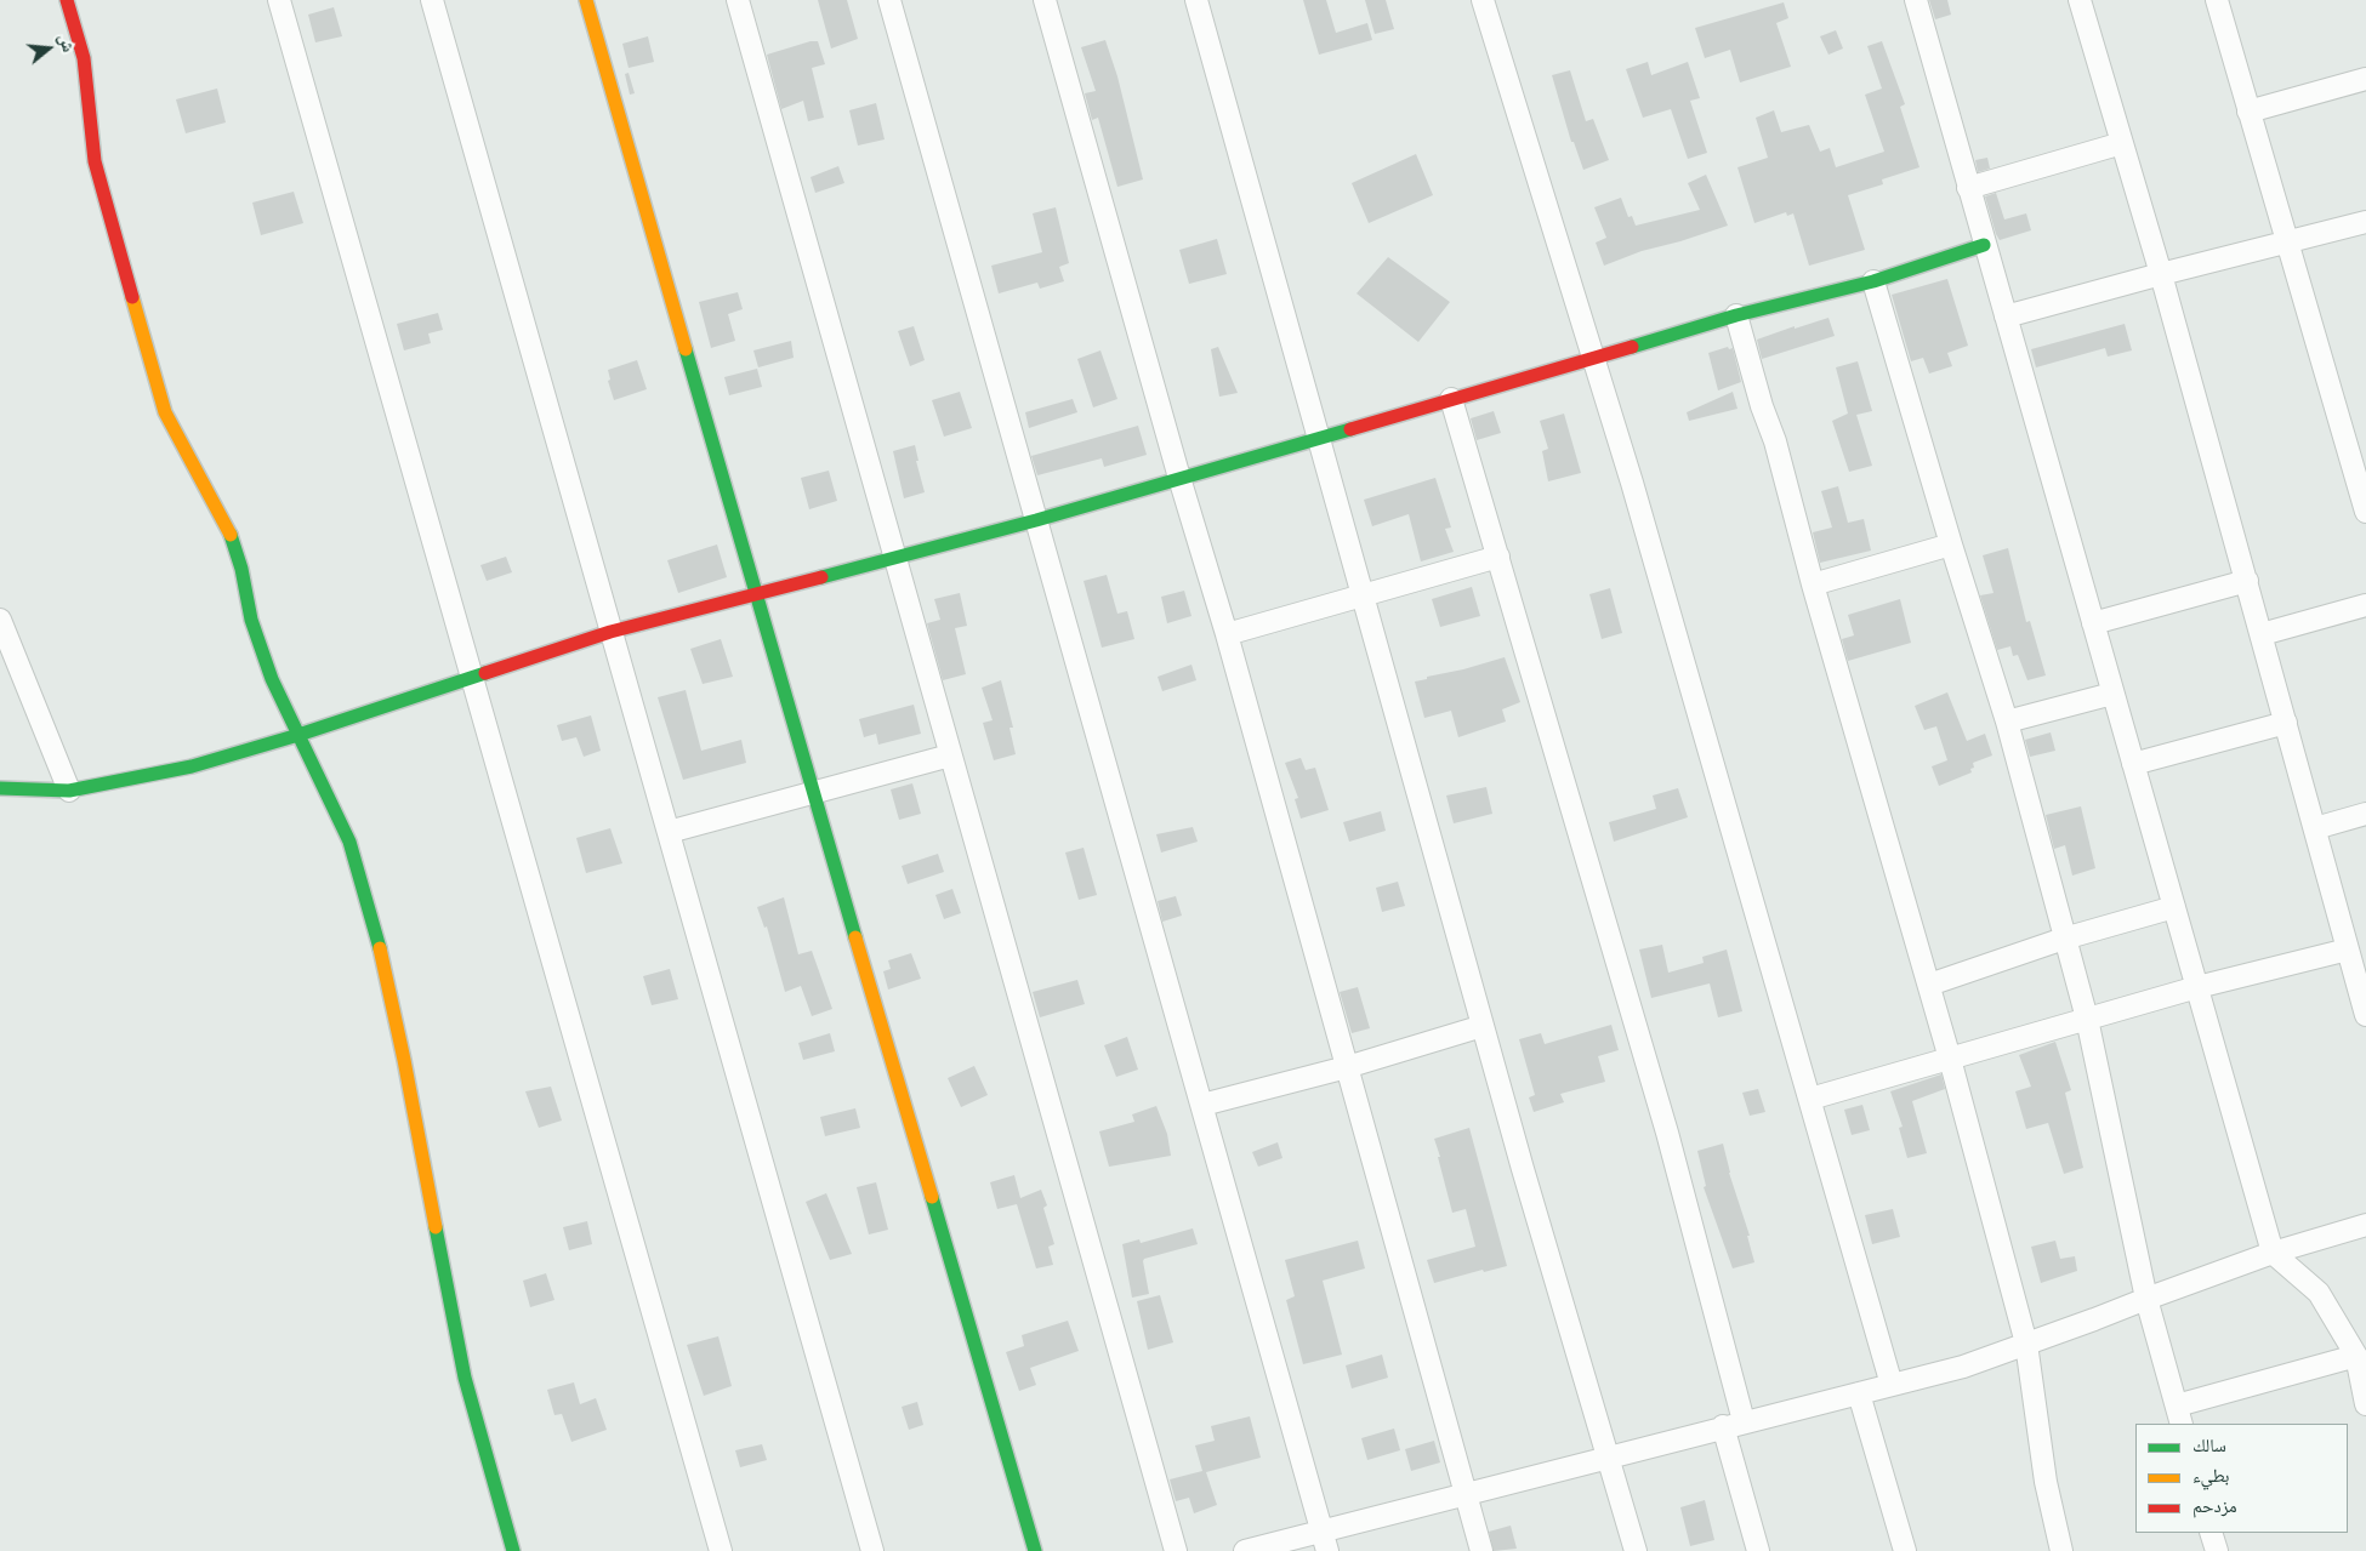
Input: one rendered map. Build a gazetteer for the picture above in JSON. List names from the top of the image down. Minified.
{"legend":["سالك","بطيء","مزدحم"],"north":"right"}
